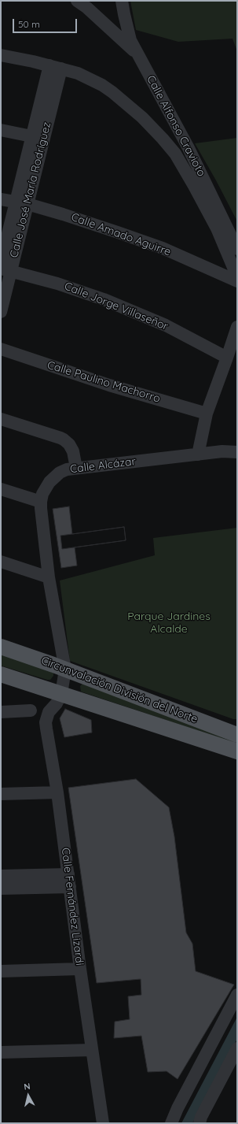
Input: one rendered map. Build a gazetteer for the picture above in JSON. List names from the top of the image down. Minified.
{"streets":{"main road":["Circunvalación División del Norte"],"street":["Calle Alfonso Cravioto","Calle José María Rodríguez","Calle Amado Aguirre","Calle Jorge Villaseñor","Calle Paulino Machorro","Calle Alcázar","Calle Fernández Lizardi"]},"crossings":[["Calle José María Rodríguez","Calle Amado Aguirre"],["Calle José María Rodríguez","Calle Jorge Villaseñor"],["Calle Alcázar","Circunvalación División del Norte"],["Calle Alcázar","Calle Fernández Lizardi"],["Circunvalación División del Norte","Calle Fernández Lizardi"]],"parks":["Parque Jardines Alcalde"],"scale_bar":"50 m","north":"top"}
